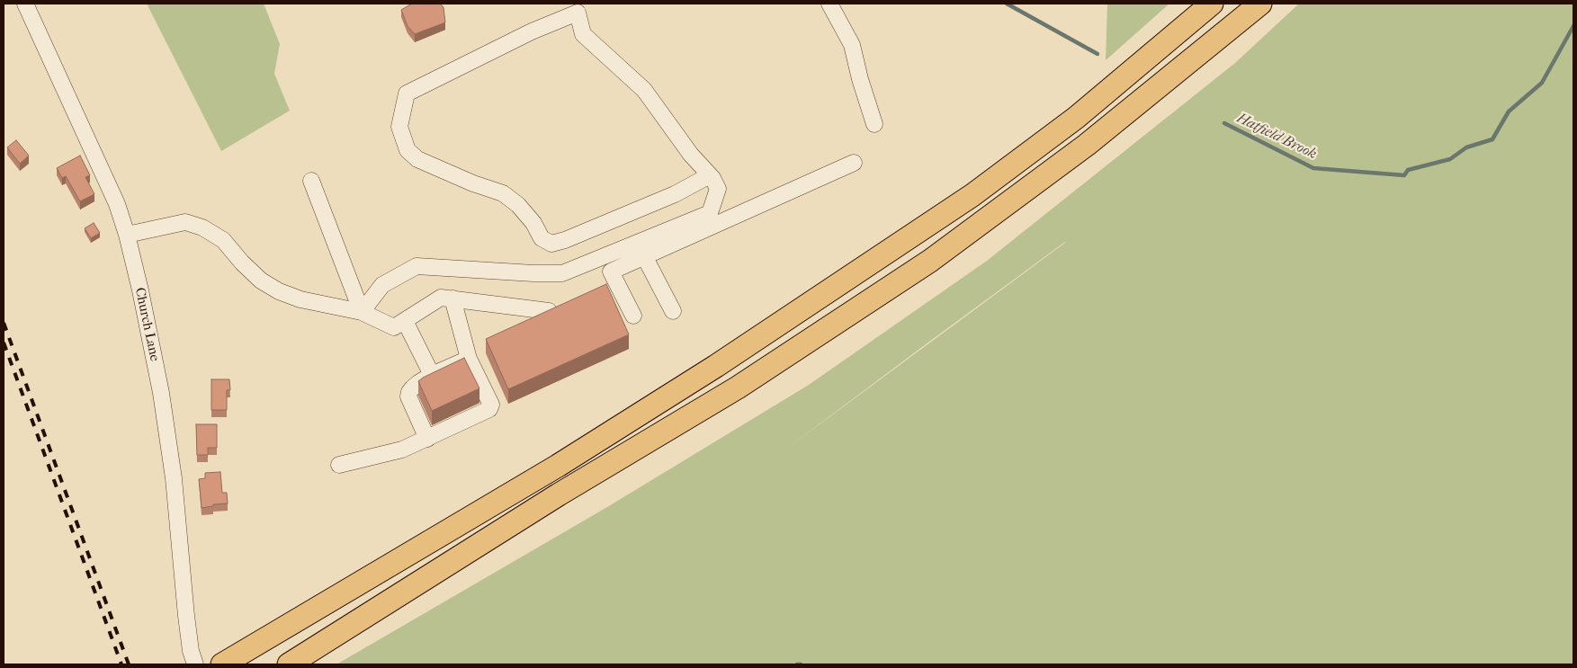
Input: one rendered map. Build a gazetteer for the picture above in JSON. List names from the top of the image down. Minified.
{"streets":{"street":["Church Lane"]},"water":["Hatfield Brook"]}
